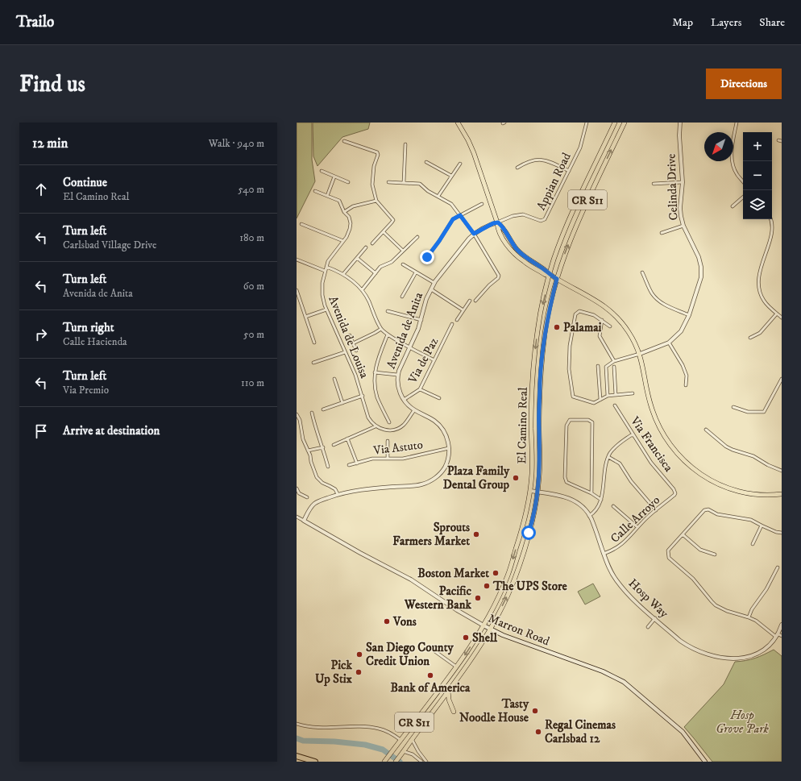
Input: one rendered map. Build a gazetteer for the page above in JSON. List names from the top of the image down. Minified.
{"streets":{"main road":["CR S11","El Camino Real","Marron Road"],"street":["Appian Road","Celinda Drive","Avenida de Anita","Avenida de Louisa","Via de Paz","Via Francisca","Via Astuto","Calle Arroyo","Hosp Way"]},"crossings":[["Appian Road","Avenida de Anita"],["Avenida de Anita","Via de Paz"],["Avenida de Anita","Via Astuto"],["Avenida de Anita","Marron Road"],["El Camino Real","Hosp Way"],["El Camino Real","Marron Road"],["Via Francisca","Calle Arroyo"],["Calle Arroyo","Hosp Way"]],"parks":["Hosp Grove Park"],"places":["Palamai","Plaza Family Dental Group","Sprouts Farmers Market","Boston Market","The UPS Store","Pacific Western Bank","Vons","Shell","San Diego County Credit Union","Pick Up Stix","Bank of America","Tasty Noodle House","Regal Cinemas Carlsbad 12"],"north":"bottom left","page":{"header":"Trailo","nav":["Map","Layers","Share"],"buttons":"Directions","title":"Find us","heading":["12 min","Walk · 940 m"],"map_buttons":["+","−"],"list":[["Continue","El Camino Real","540 m"],["Turn left","Carlsbad Village Drive","180 m"],["Turn left","Avenida de Anita","60 m"],["Turn right","Calle Hacienda","50 m"],["Turn left","Via Premio","110 m"],"Arrive at destination"]}}
